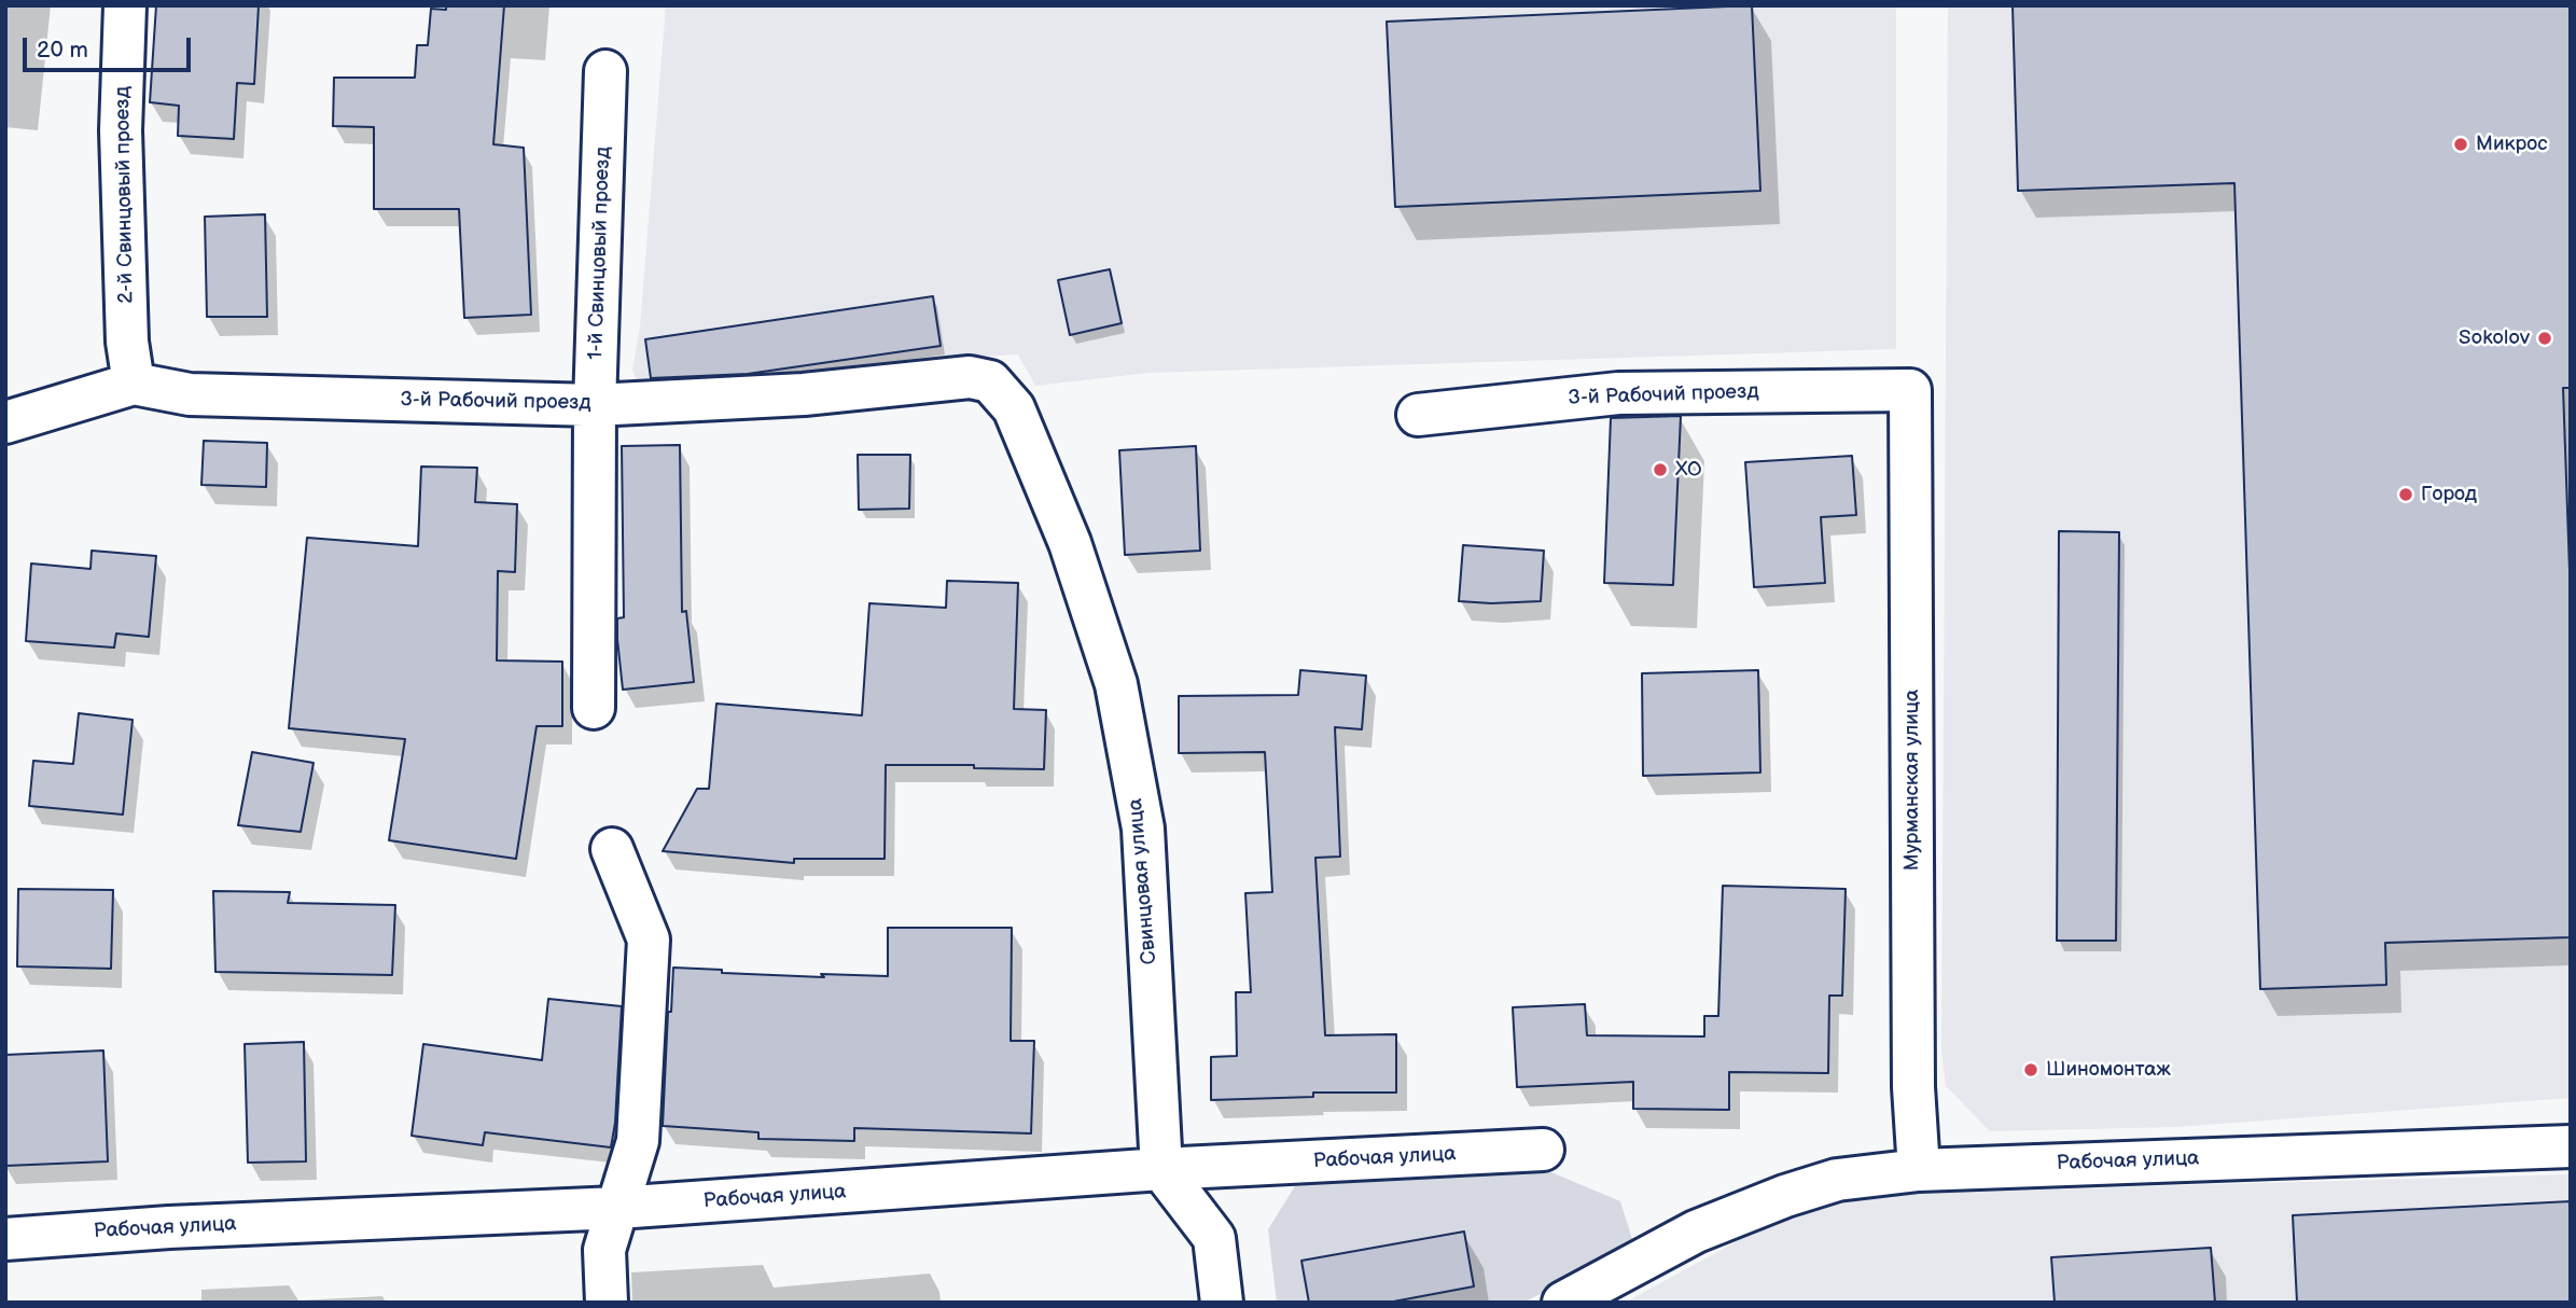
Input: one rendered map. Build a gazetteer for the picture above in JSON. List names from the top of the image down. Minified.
{"streets":{"street":["2-й Свинцовый проезд","1-й Свинцовый проезд","3-й Рабочий проезд","Мурманская улица","Свинцовая улица","Рабочая улица"]},"crossings":[["2-й Свинцовый проезд","3-й Рабочий проезд"],["1-й Свинцовый проезд","3-й Рабочий проезд"],["3-й Рабочий проезд","Мурманская улица"],["3-й Рабочий проезд","Свинцовая улица"],["Мурманская улица","Рабочая улица"],["Свинцовая улица","Рабочая улица"]],"places":["Микрос","Sokolov","ХО","Город","Шиномонтаж"],"scale_bar":"20 m"}
